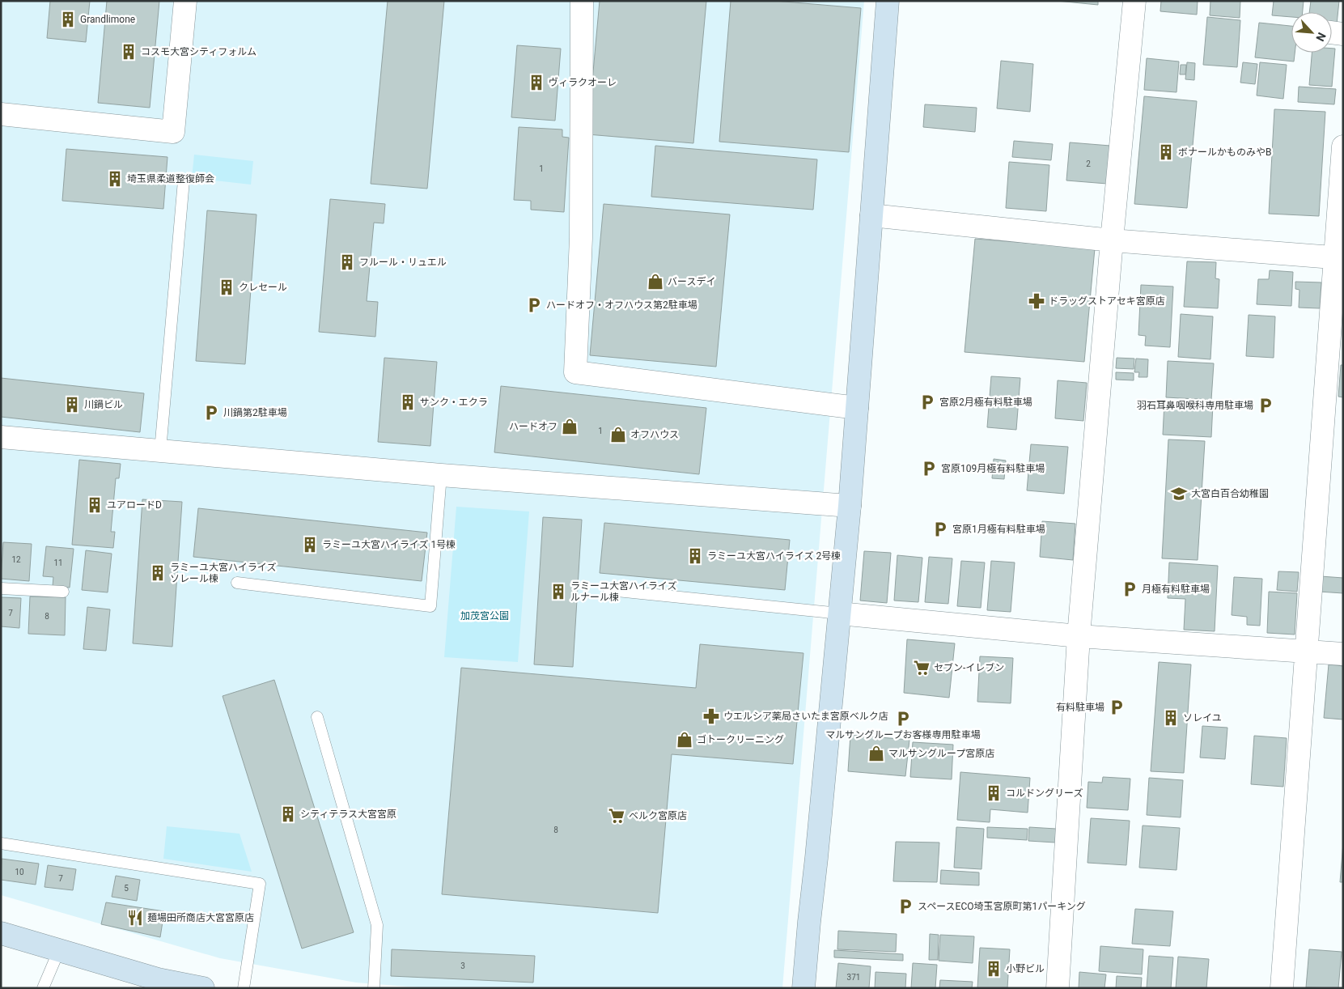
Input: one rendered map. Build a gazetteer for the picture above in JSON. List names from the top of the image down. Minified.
{"parks":["加茂宮公園"],"places":{"building":["Grandlimone","コスモ大宮シティフォルム","ヴィラクオーレ","ボナールかものみやB","埼玉県柔道整復師会","フルール・リュエル","クレセール","サンク・エクラ","川鍋ビル","ユアロードD","ラミーユ大宮ハイライズ 1号棟","ラミーユ大宮ハイライズ 2号棟","ラミーユ大宮ハイライズ ソレール棟","ラミーユ大宮ハイライズ ルナール棟","ソレイユ","コルドングリーズ","シティテラス大宮宮原","小野ビル"],"shop":["バースデイ","ハードオフ","オフハウス","ゴトークリーニング","マルサングループ宮原店"],"pharmacy":["ドラッグストアセキ宮原店","ウエルシア薬局さいたま宮原ベルク店"],"parking":["ハードオフ・オフハウス第2駐車場","宮原2月極有料駐車場","羽石耳鼻咽喉科専用駐車場","川鍋第2駐車場","宮原109月極有料駐車場","宮原1月極有料駐車場","月極有料駐車場","有料駐車場","マルサングループお客様専用駐車場","スペースECO埼玉宮原町第1パーキング"],"school or university":["大宮白百合幼稚園"],"supermarket":["セブン-イレブン","ベルク宮原店"],"restaurant":["麺場田所商店大宮宮原店"]},"house_numbers":["2","1","1","12","11","7","8","8","10","7","5","3","371"],"north":"bottom right"}
